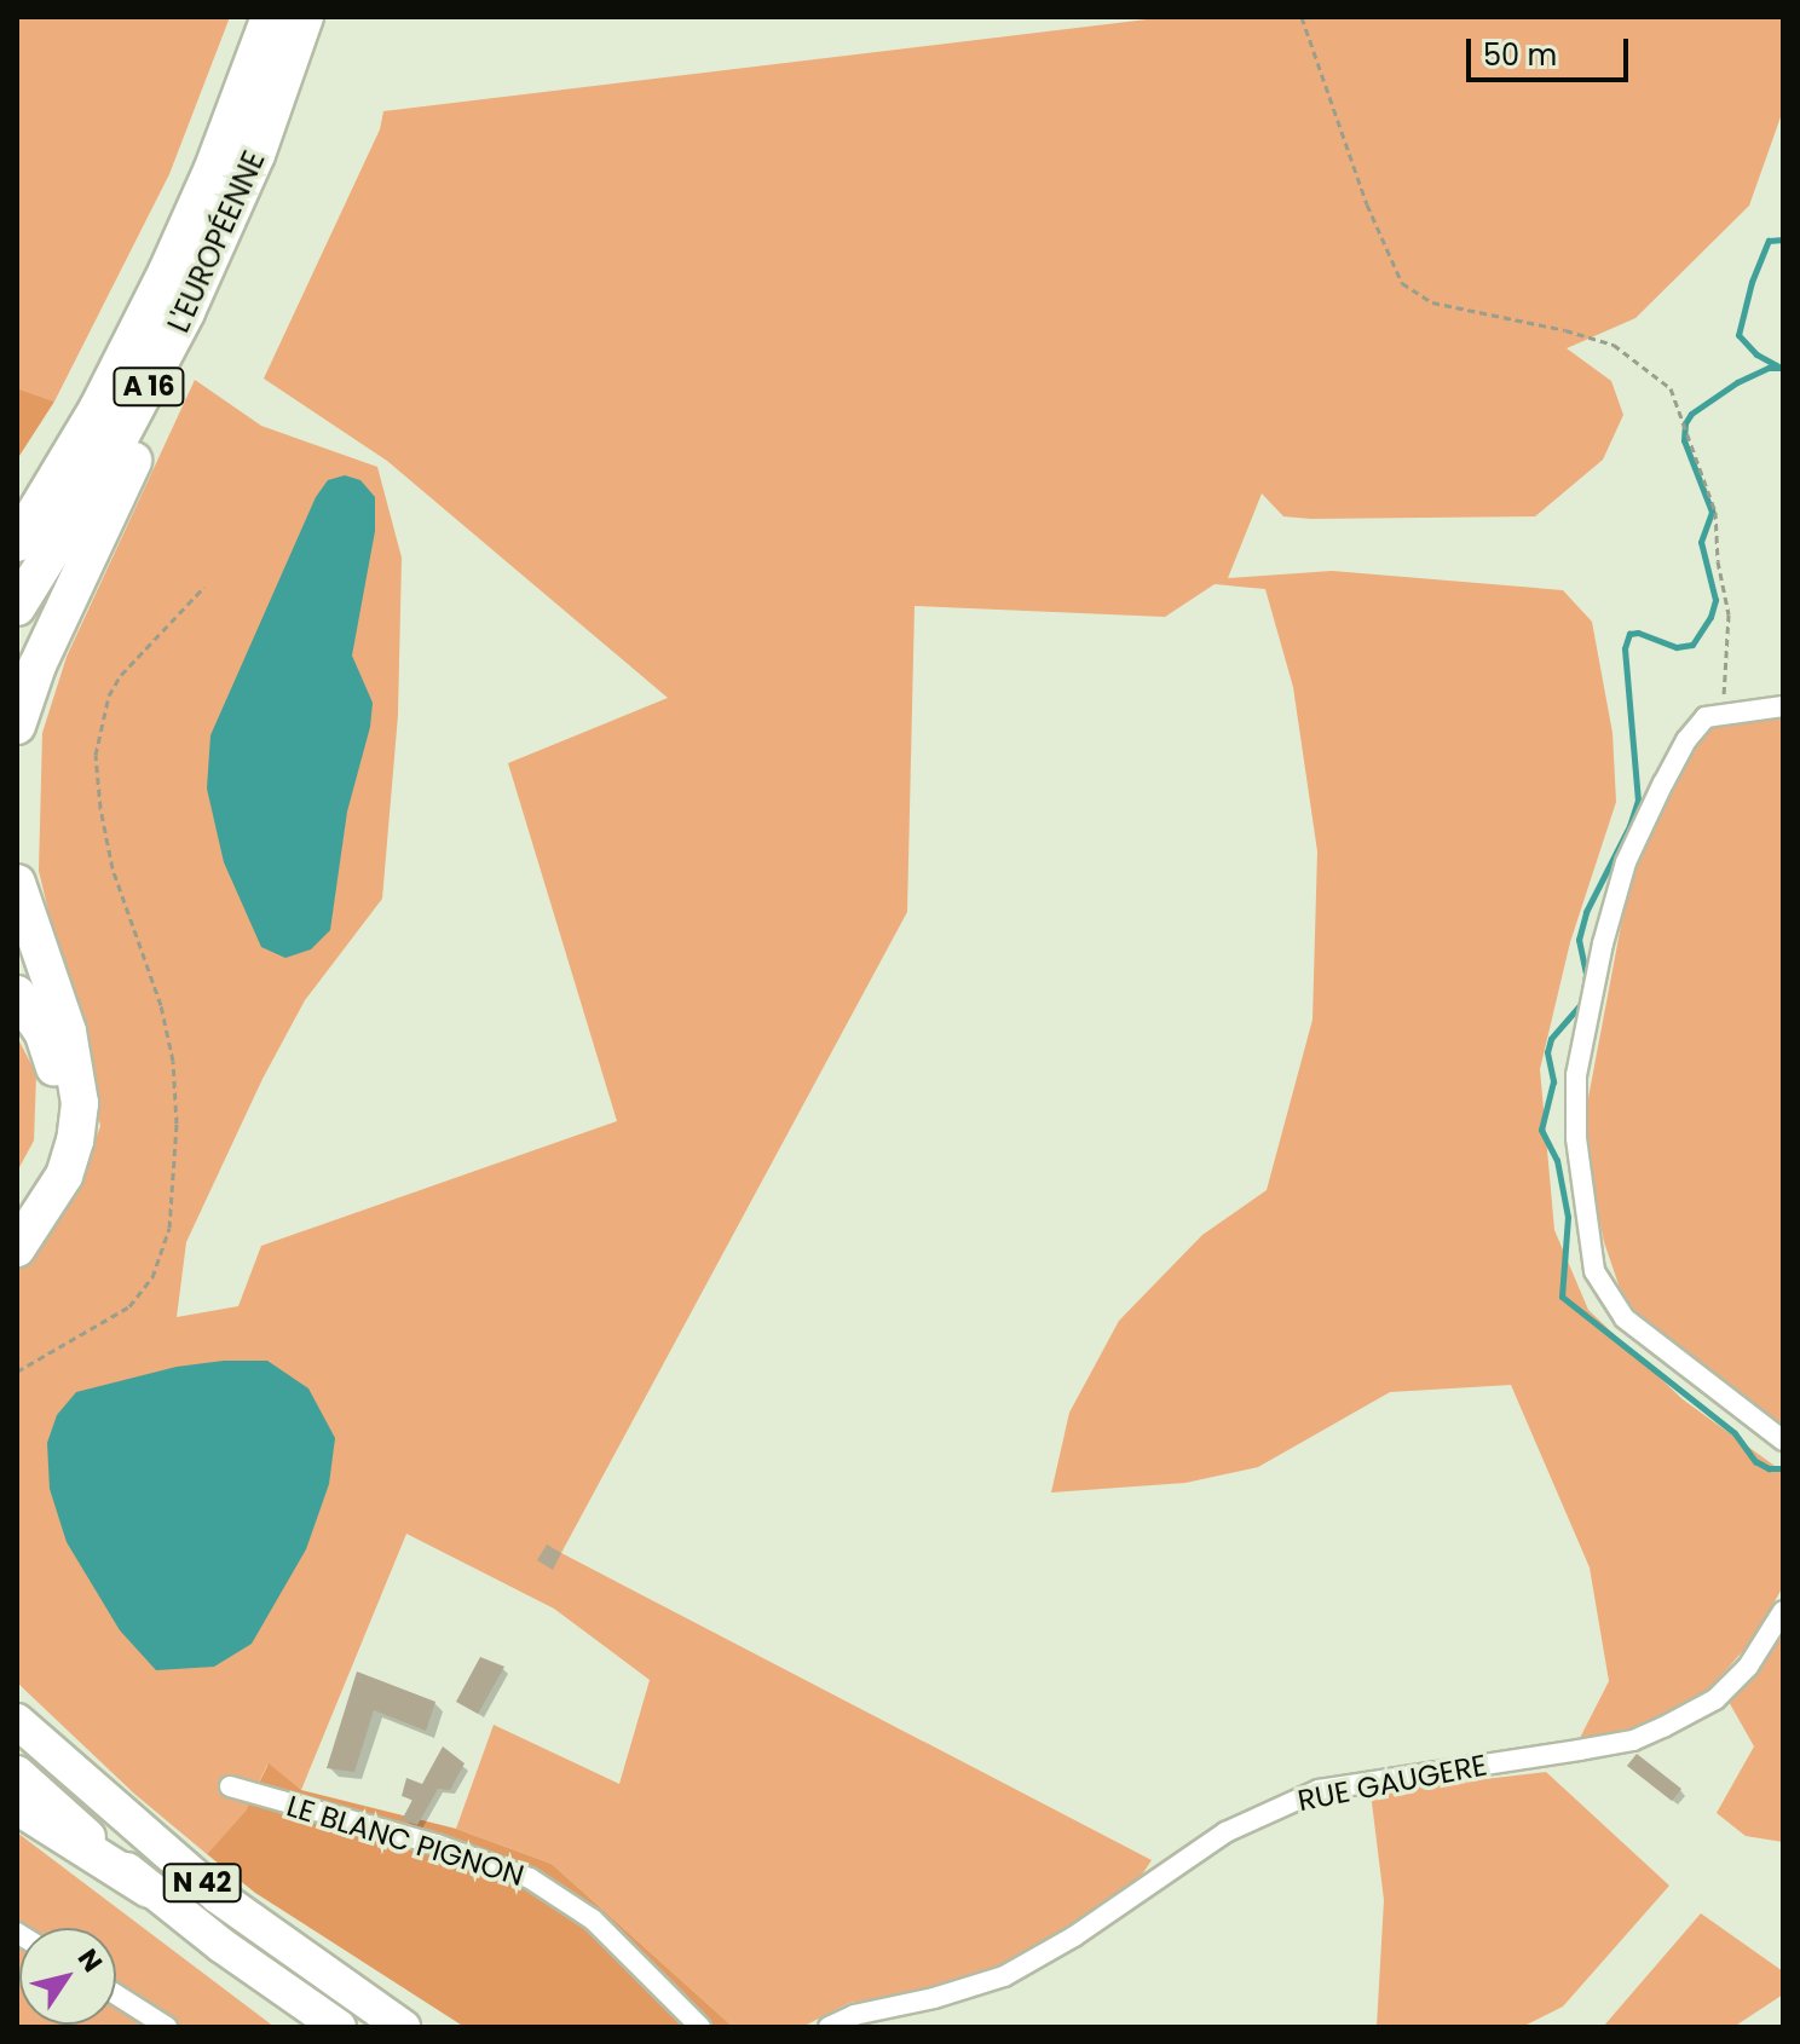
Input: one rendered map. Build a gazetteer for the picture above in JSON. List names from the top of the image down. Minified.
{"streets":{"highway":["L'EUROPÉENNE","A 16","N 42"],"street":["RUE GAUGERE","LE BLANC PIGNON"]},"scale_bar":"50 m","north":"top right"}
